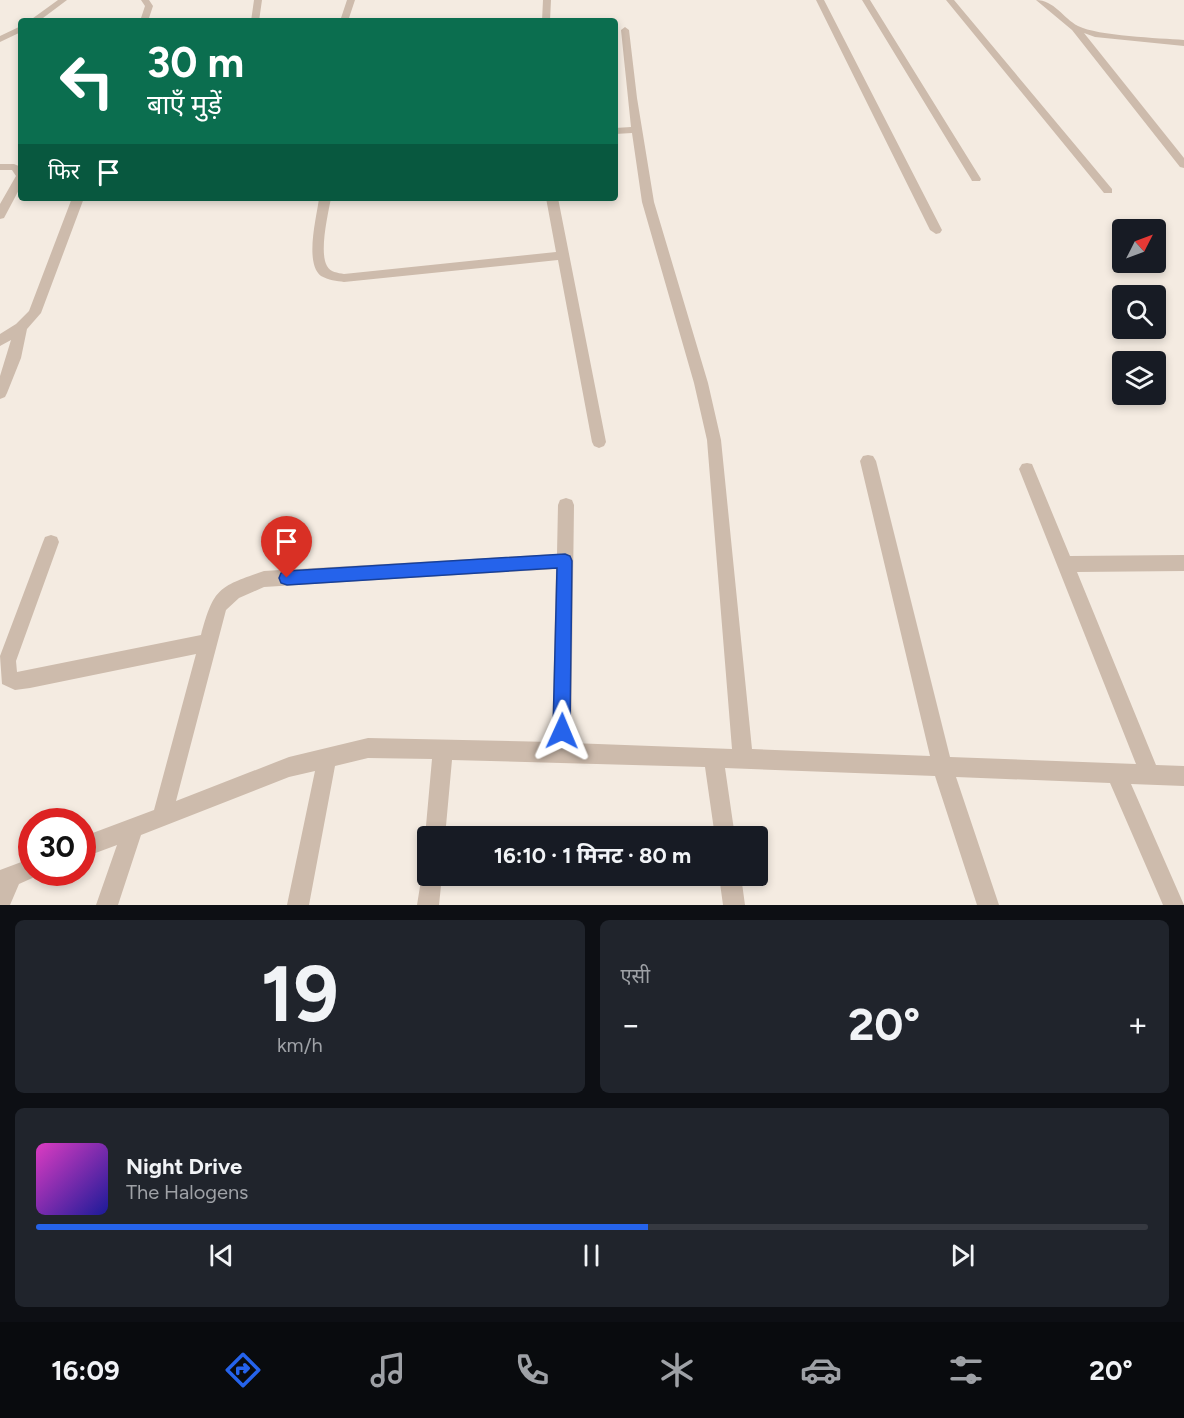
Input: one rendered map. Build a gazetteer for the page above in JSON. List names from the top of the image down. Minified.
{"north":"top right","page":{"turn":["30 m","बाएँ मुड़ें"],"then":"फिर","limit":"30","trip":"16:10 · 1 मिनट · 80 m","tile":[["19","km/h"],"एसी"],"heat":["−","20°","+"],"song":["Night Drive","The Halogens"],"tabs":["16:09","20°"]}}
